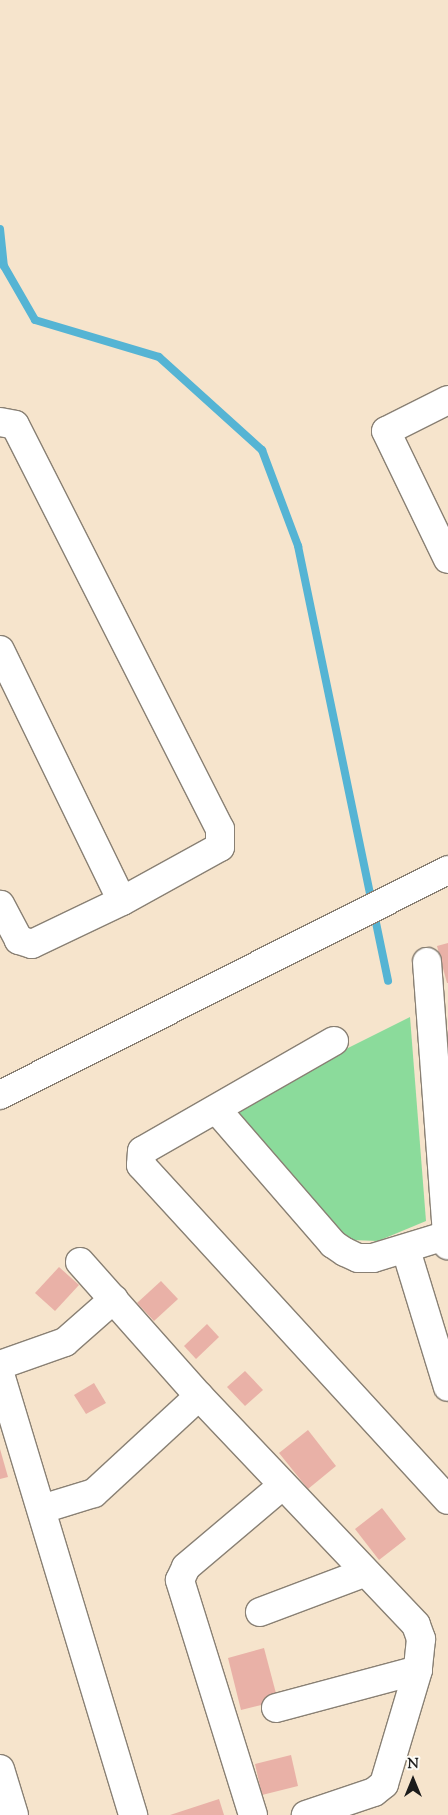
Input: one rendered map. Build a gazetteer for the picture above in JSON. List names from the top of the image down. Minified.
{"north":"top"}
